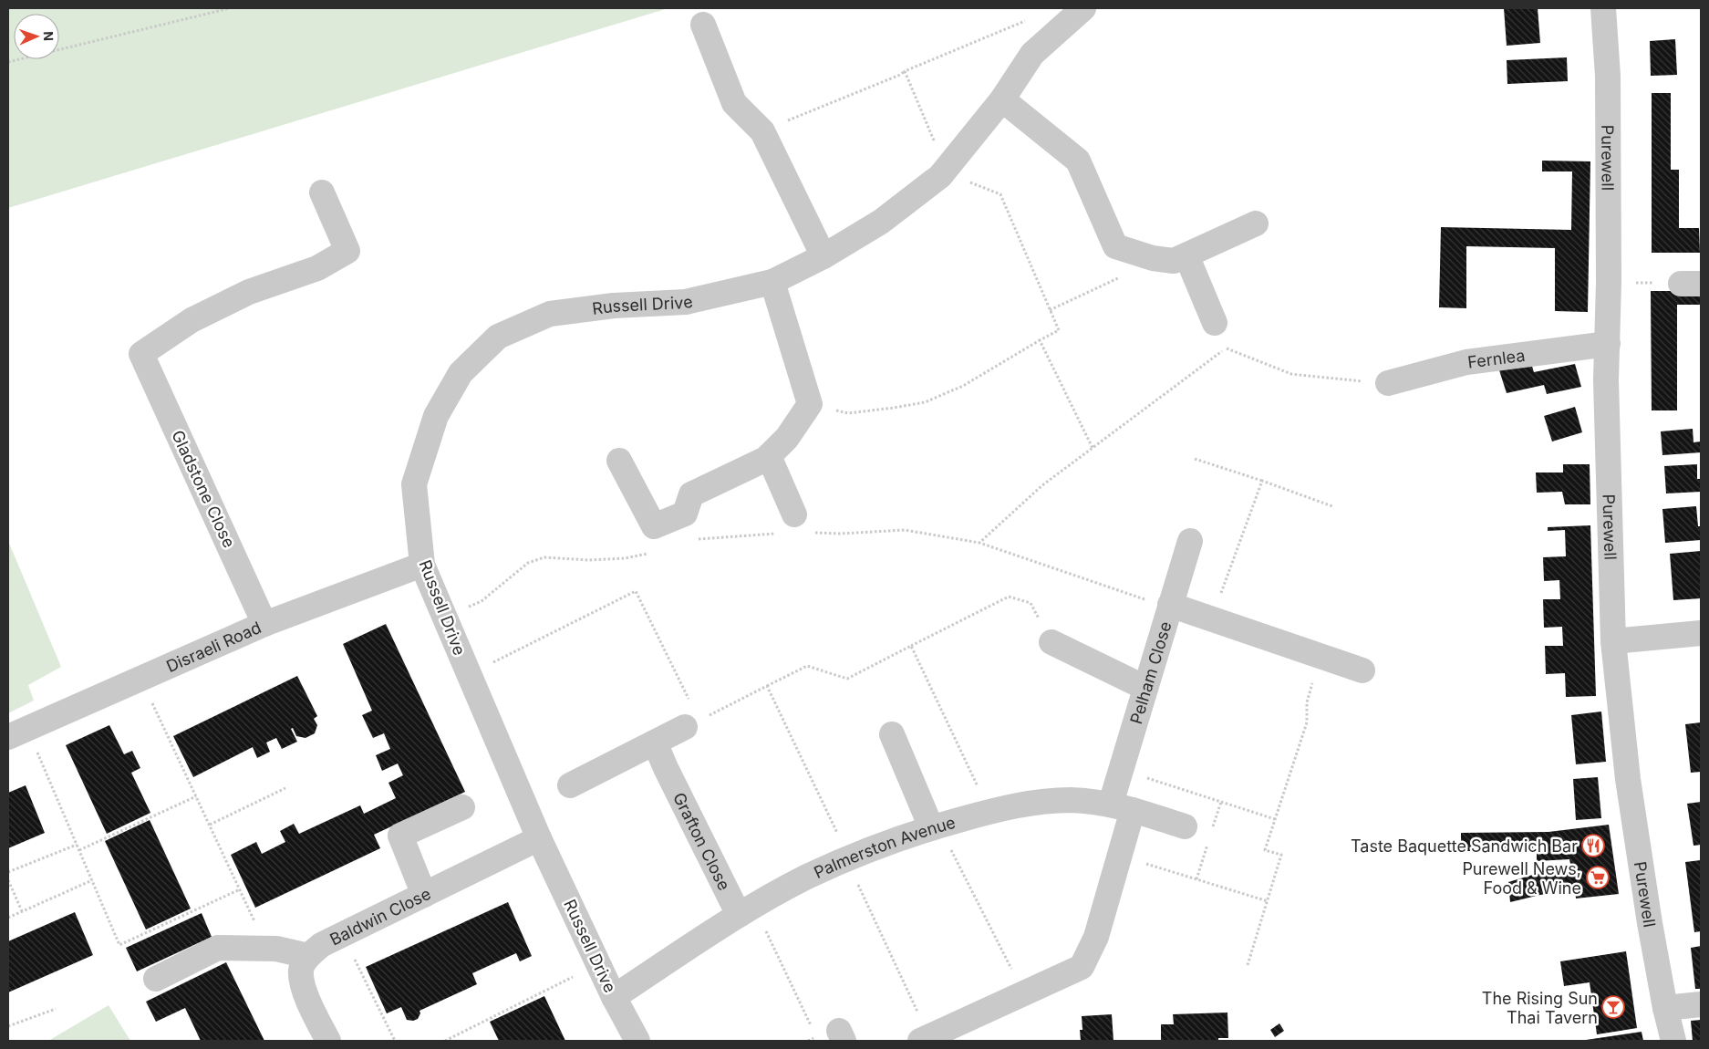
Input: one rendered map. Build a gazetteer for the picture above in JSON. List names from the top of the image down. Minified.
{"streets":{"street":["Purewell","Russell Drive","Fernlea","Gladstone Close","Disraeli Road","Pelham Close","Grafton Close","Palmerston Avenue","Baldwin Close"]},"crossings":[["Purewell","Fernlea"],["Russell Drive","Disraeli Road"],["Russell Drive","Palmerston Avenue"],["Russell Drive","Baldwin Close"],["Gladstone Close","Disraeli Road"],["Pelham Close","Palmerston Avenue"],["Grafton Close","Palmerston Avenue"]],"places":{"restaurant":["Taste Baquette Sandwich Bar"],"supermarket":["Purewell News, Food & Wine"],"bar":["The Rising Sun Thai Tavern"]},"north":"right"}
